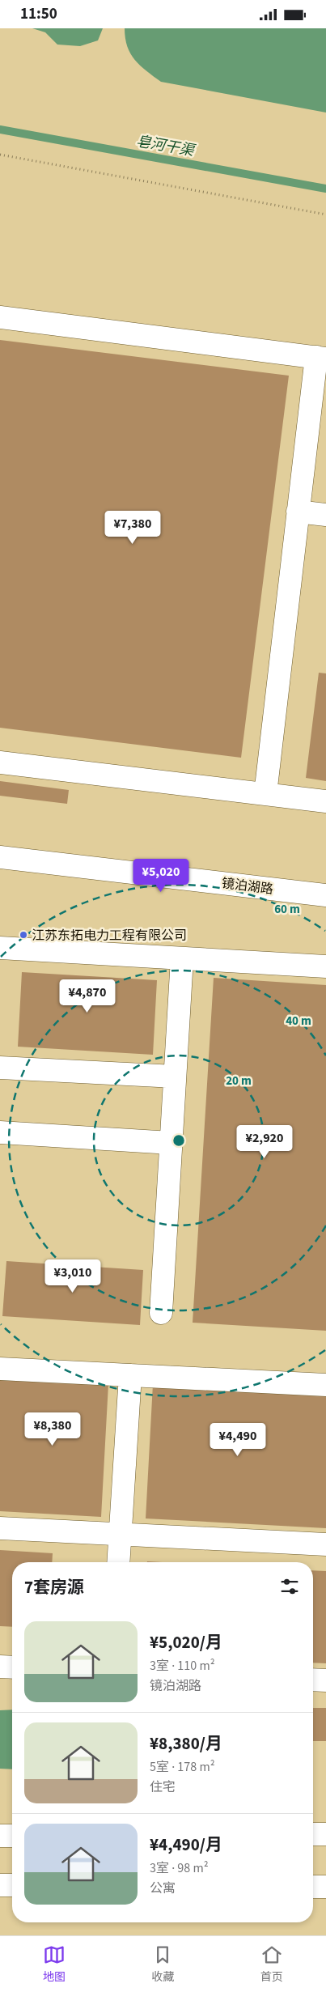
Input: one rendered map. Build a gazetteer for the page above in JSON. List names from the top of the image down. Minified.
{"streets":{"street":["镜泊湖路"]},"water":["皂河干渠"],"places":["江苏东拓电力工程有限公司"],"page":{"status":"11:50","price":["¥7,380","¥5,020","¥4,870","¥2,920","¥3,010","¥8,380","¥4,490"],"heading":"7套房源","list":[{"name":"¥5,020/月","note":"3室 · 110 m² · 镜泊湖路"},{"name":"¥8,380/月","note":"5室 · 178 m² · 住宅"},{"name":"¥4,490/月","note":"3室 · 98 m² · 公寓"}],"tabs":["地图","收藏","首页"]},"rings":["60 m","40 m","20 m"]}
